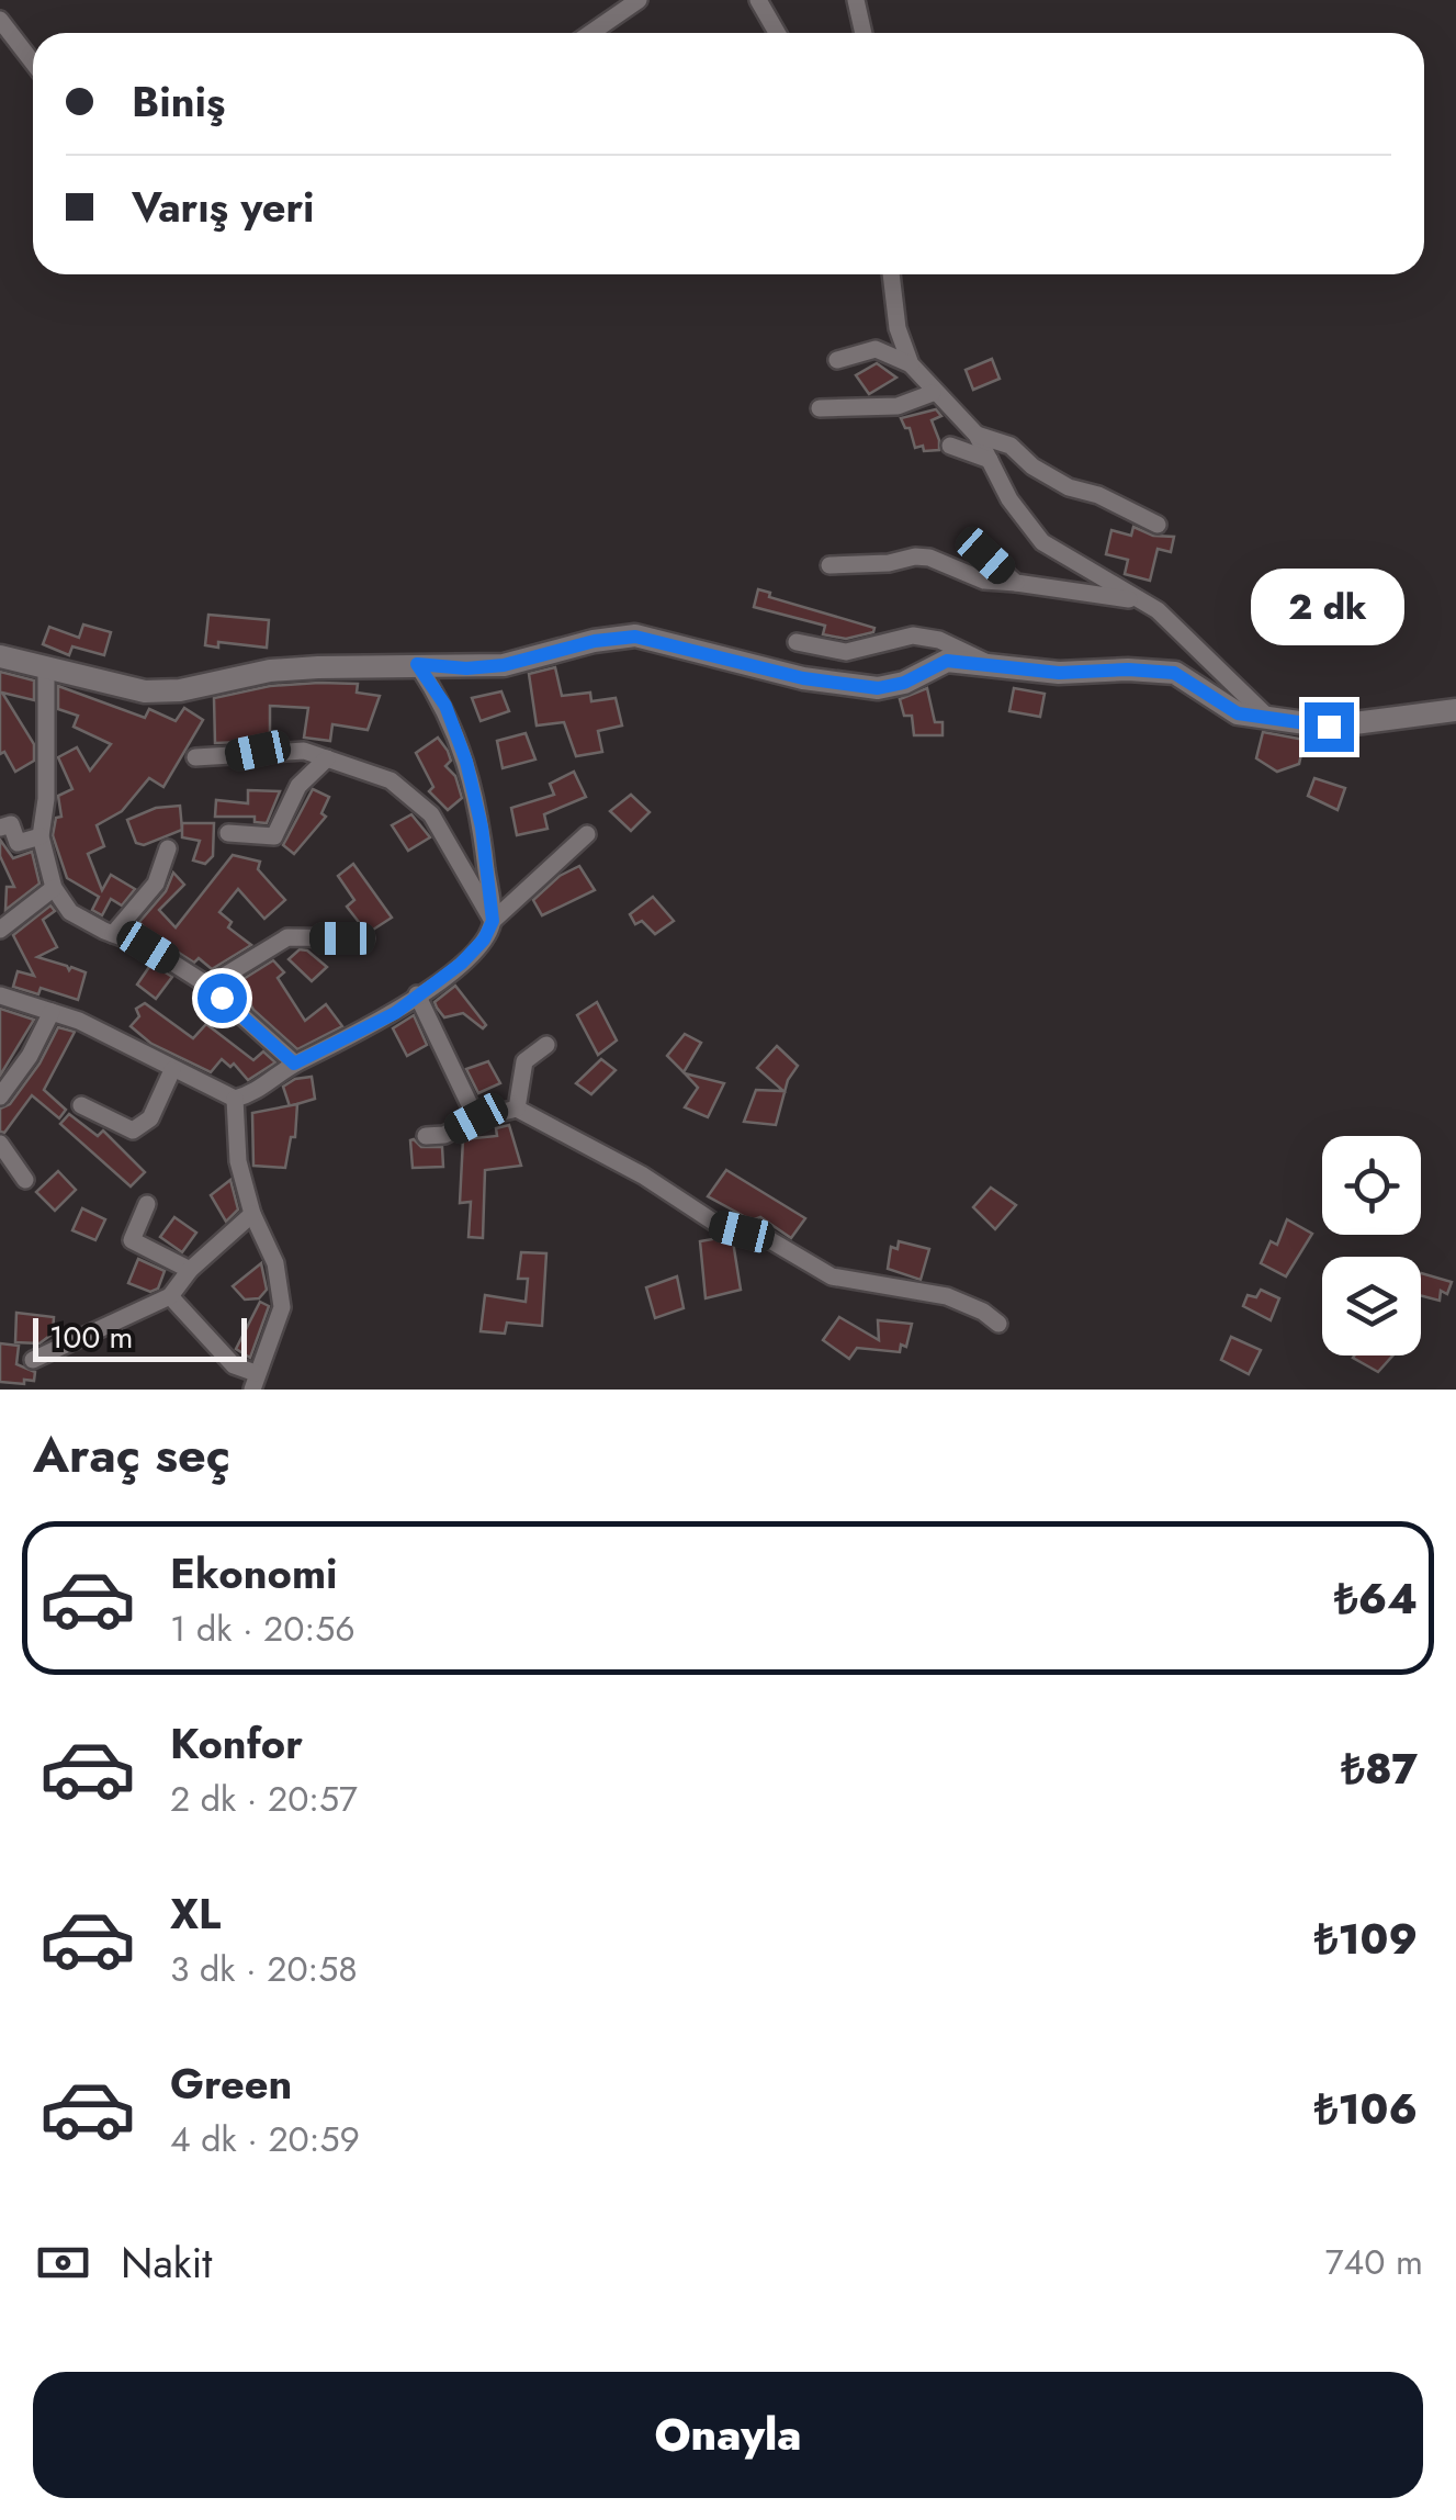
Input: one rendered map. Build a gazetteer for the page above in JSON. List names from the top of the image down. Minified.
{"scale_bar":"100 m","page":{"banner":["Biniş","Varış yeri"],"bubble":"2 dk","scale":"100 m","heading":"Araç seç","list":[{"name":"Ekonomi","note":"1 dk · 20:56","value":"₺64"},{"name":"Konfor","note":"2 dk · 20:57","value":"₺87"},{"name":"XL","note":"3 dk · 20:58","value":"₺109"},{"name":"Green","note":"4 dk · 20:59","value":"₺106"}],"pay":["Nakit","740 m"],"buttons":"Onayla"}}
